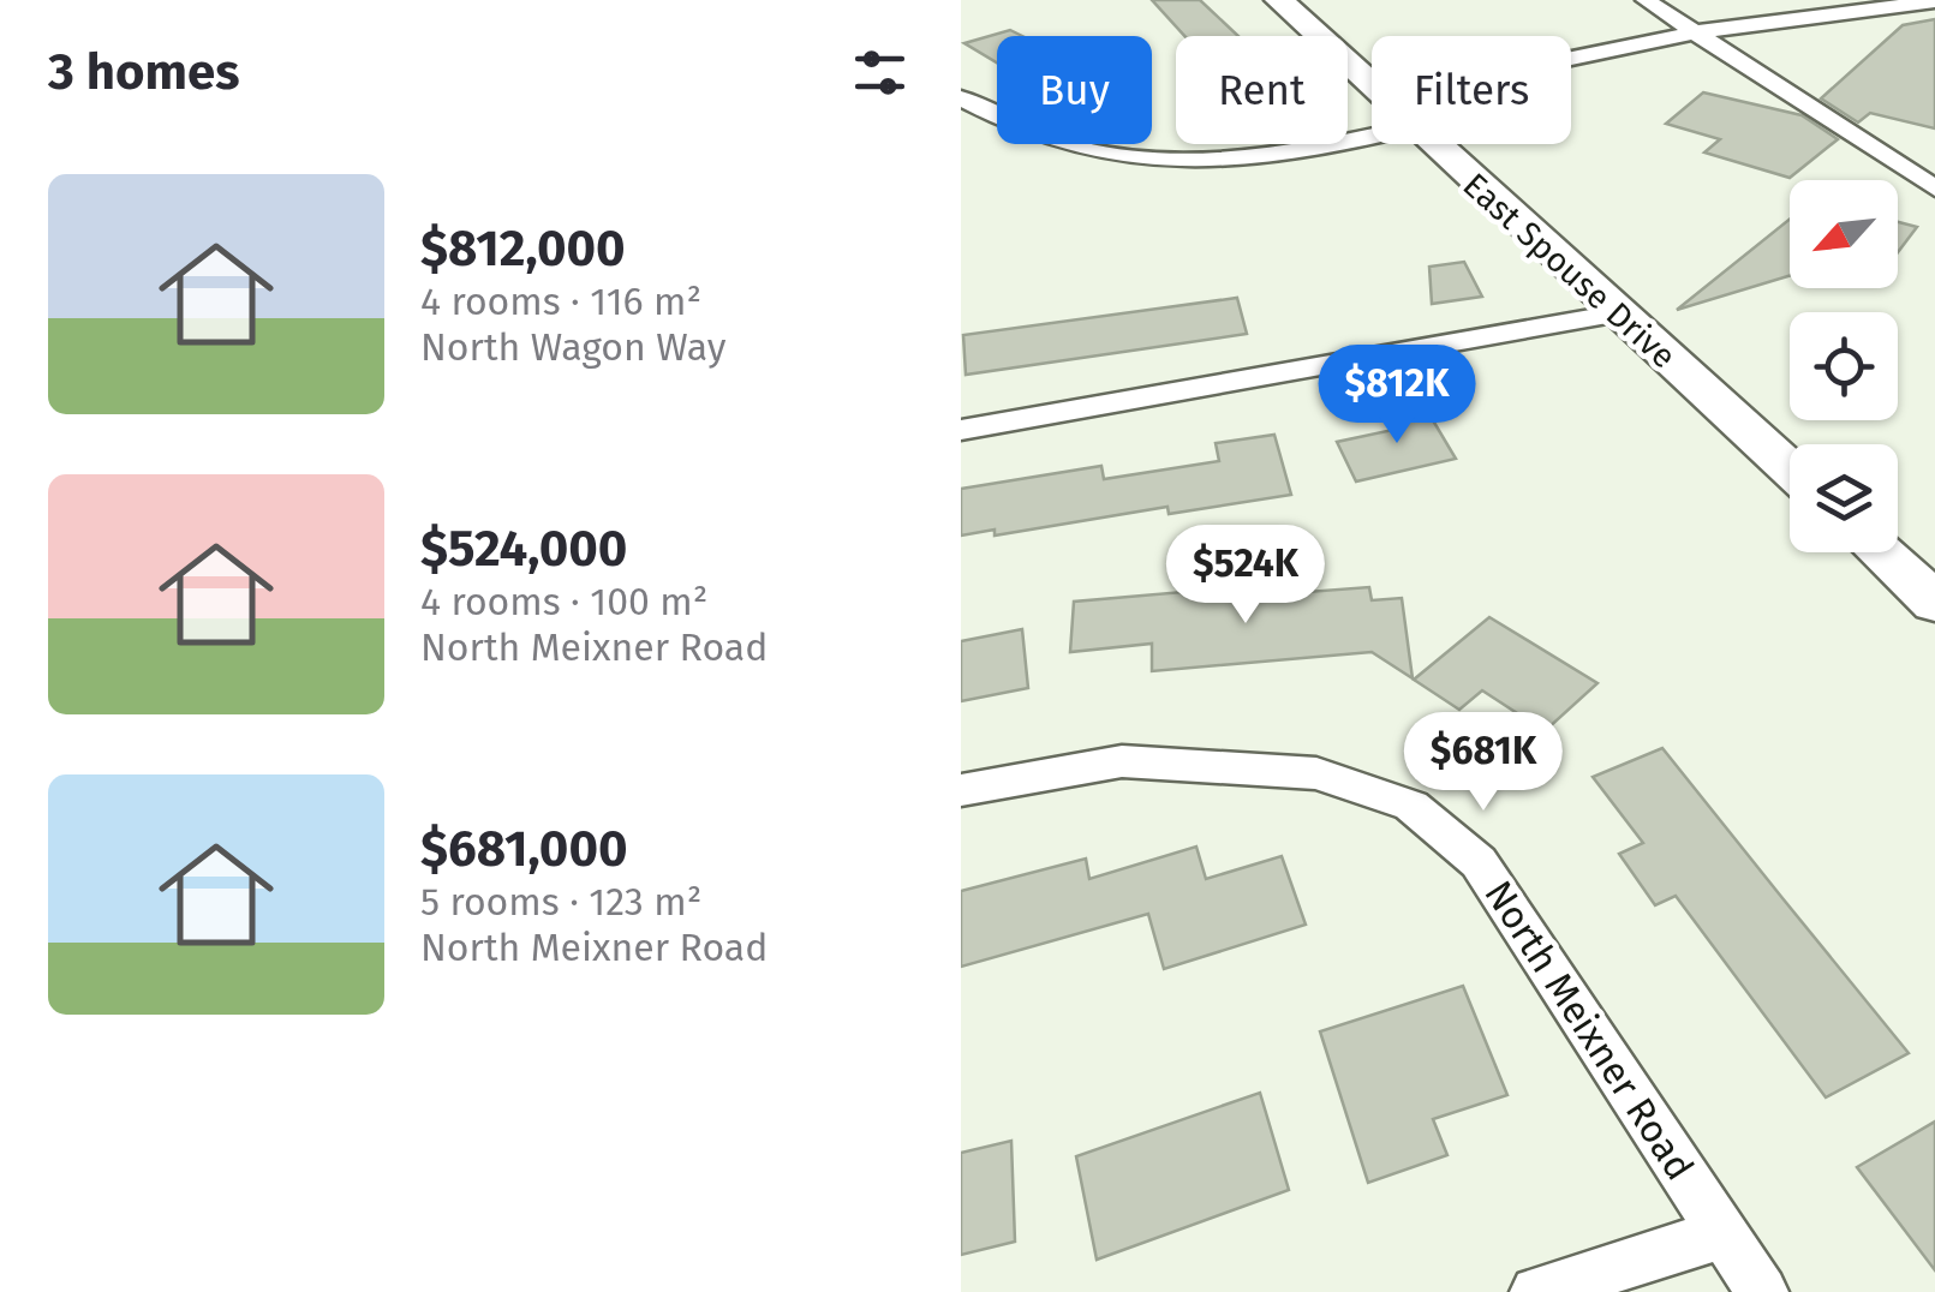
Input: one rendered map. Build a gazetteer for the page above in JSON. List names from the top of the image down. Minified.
{"streets":{"street":["East Spouse Drive","North Meixner Road"]},"north":"bottom left","page":{"heading":"3 homes","chip":["Buy","Rent","Filters"],"list":[{"name":"$812,000","note":"4 rooms · 116 m² · North Wagon Way"},{"name":"$524,000","note":"4 rooms · 100 m² · North Meixner Road"},{"name":"$681,000","note":"5 rooms · 123 m² · North Meixner Road"}],"price":["$812K","$524K","$681K"]}}
